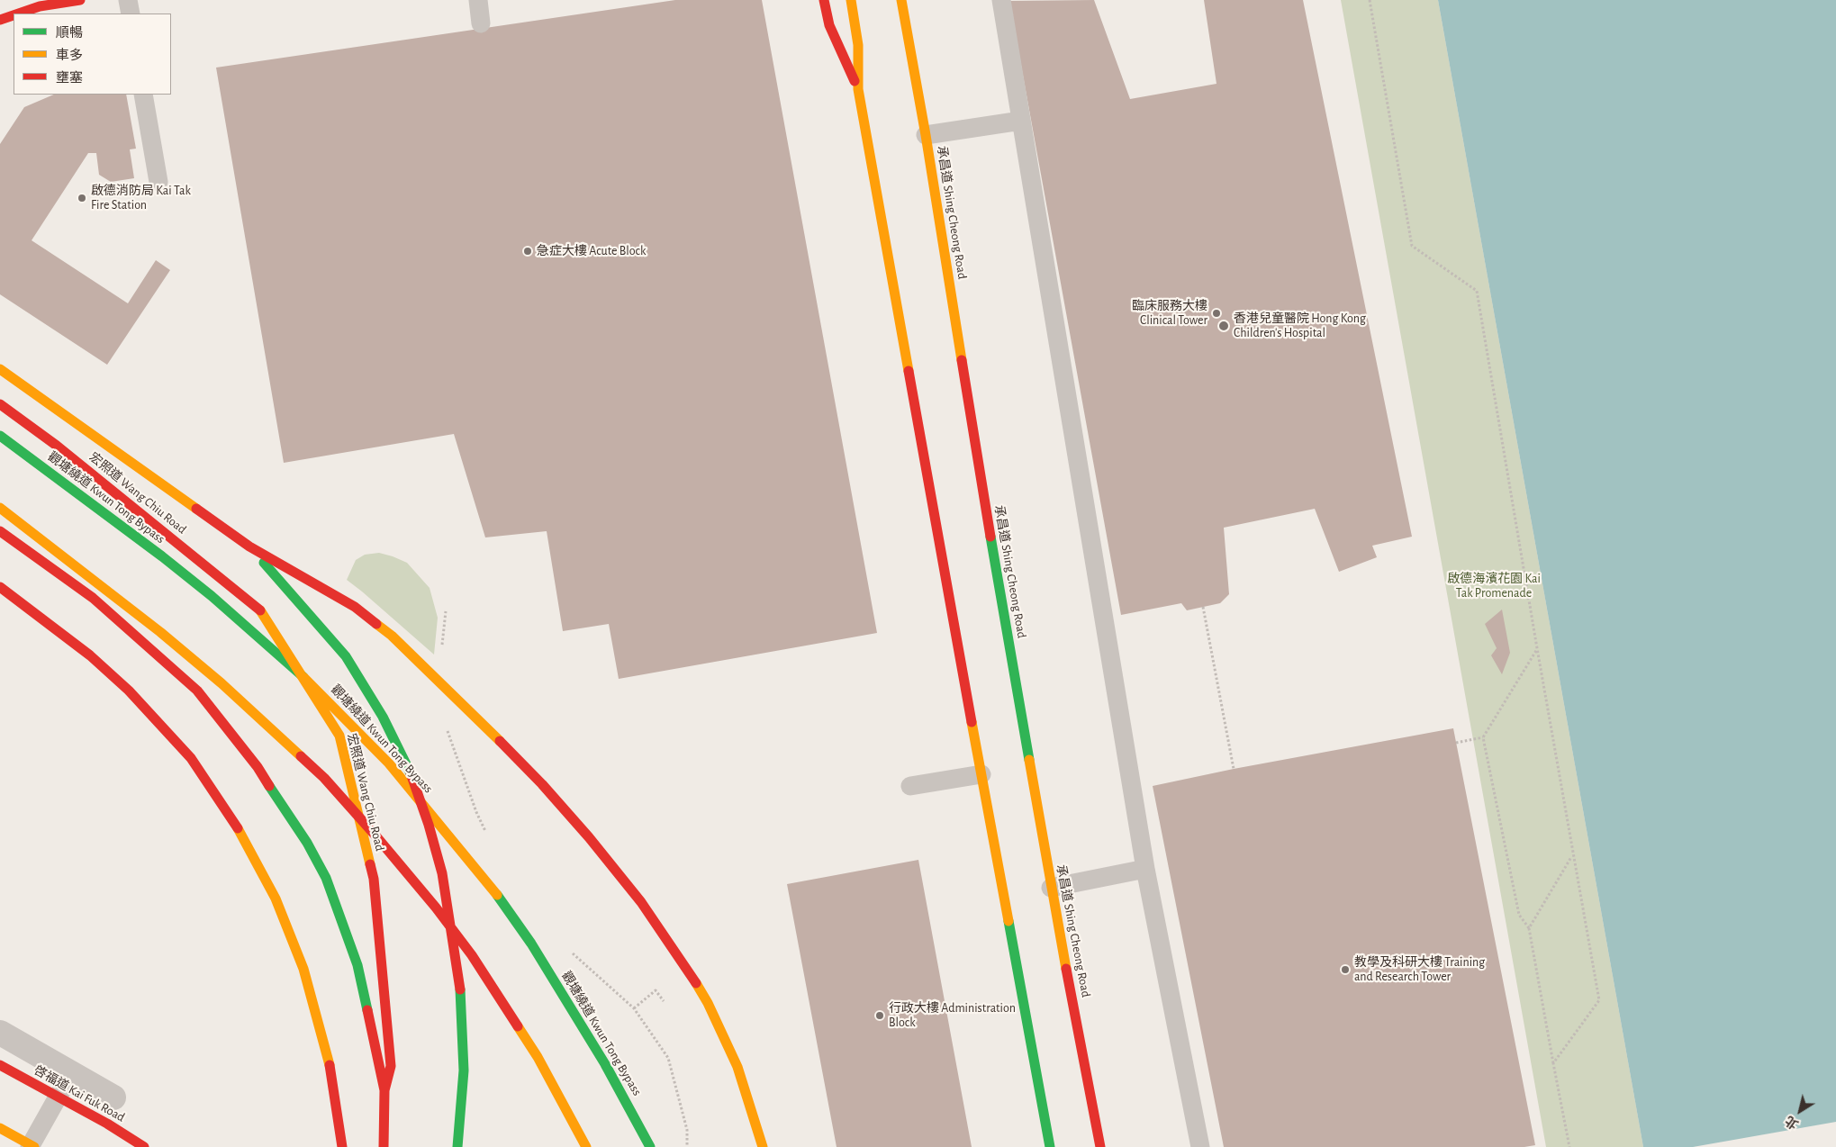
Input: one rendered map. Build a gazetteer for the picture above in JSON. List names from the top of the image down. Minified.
{"streets":{"main road":["承昌道 Shing Cheong Road","宏照道 Wang Chiu Road","觀塘繞道 Kwun Tong Bypass","啓福道 Kai Fuk Road"]},"parks":["啟德海濱花園 Kai Tak Promenade"],"places":["啟德消防局 Kai Tak Fire Station","急症大樓 Acute Block","臨床服務大樓 Clinical Tower","香港兒童醫院 Hong Kong Children's Hospital","教學及科研大樓 Training and Research Tower","行政大樓 Administration Block"],"legend":["順暢","車多","壅塞"],"north":"bottom left"}
